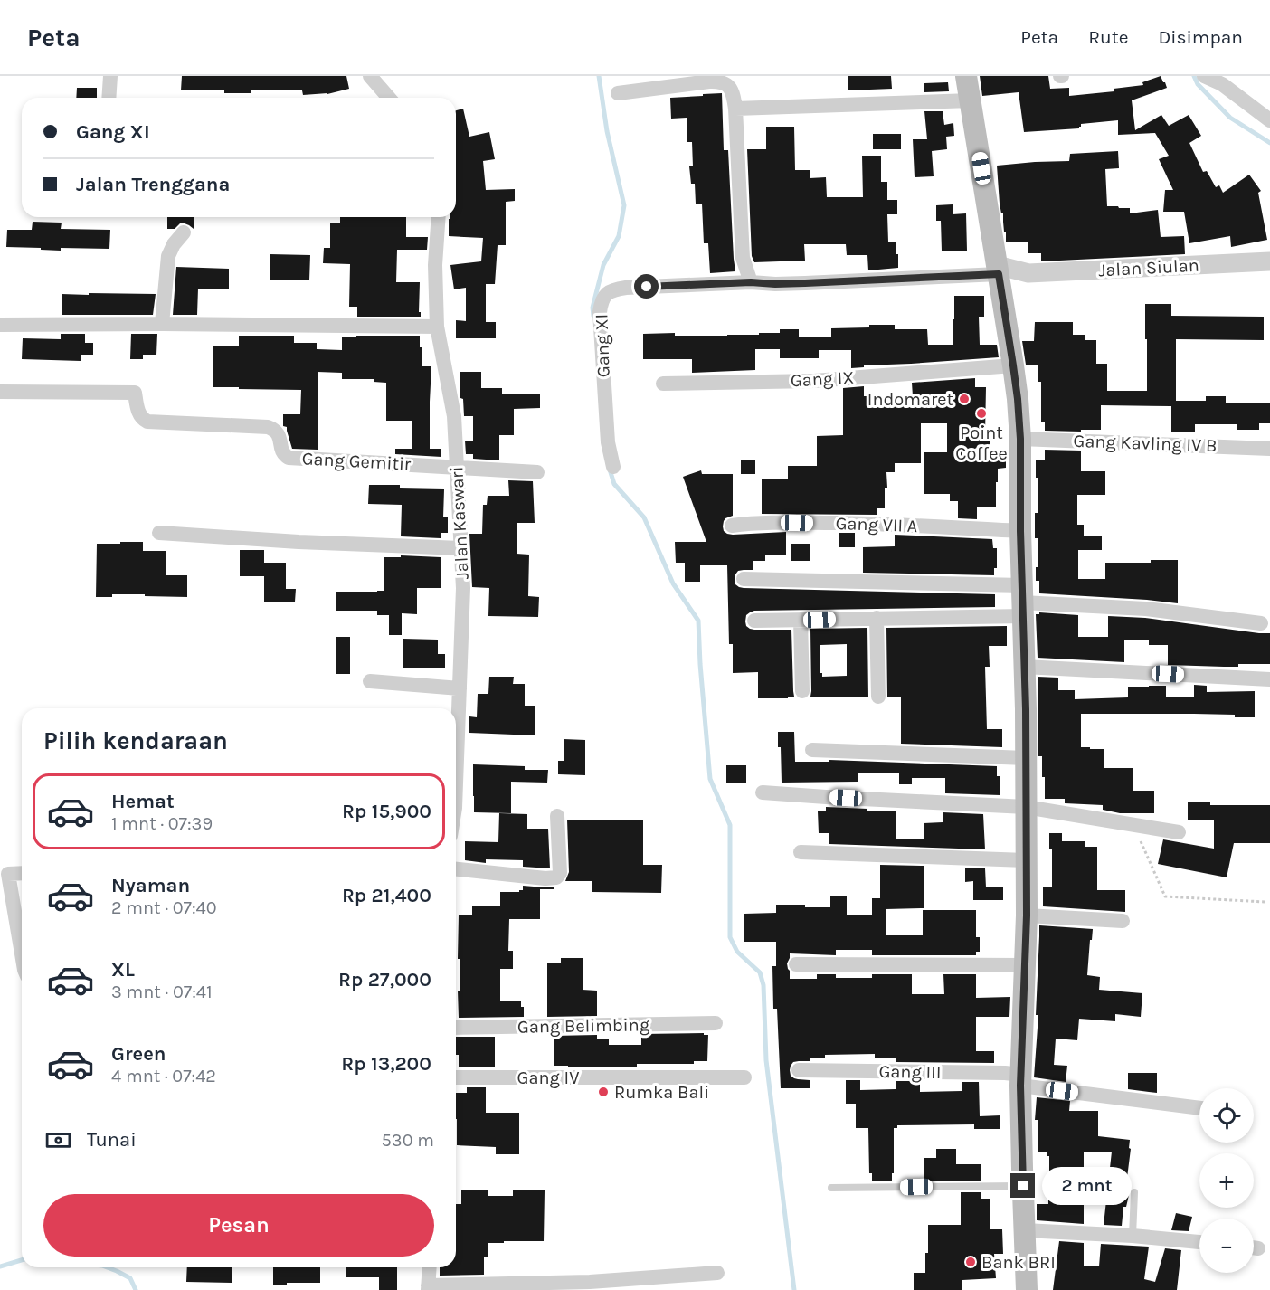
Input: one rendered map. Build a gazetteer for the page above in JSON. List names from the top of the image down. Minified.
{"streets":{"street":["Jalan Siulan","Gang XI","Gang IX","Gang Kavling IV B","Gang Gemitir","Jalan Kaswari","Gang VII A","Gang Belimbing","Gang III","Gang IV"]},"crossings":[["Jalan Siulan","Gang XI"],["Gang Gemitir","Jalan Kaswari"]],"places":["Indomaret","Point Coffee","Rumka Bali","Bank BRI"],"page":{"header":"Peta","nav":["Peta","Rute","Disimpan"],"banner":["Gang XI","Jalan Trenggana"],"heading":"Pilih kendaraan","list":[{"name":"Hemat","note":"1 mnt · 07:39","value":"Rp 15,900"},{"name":"Nyaman","note":"2 mnt · 07:40","value":"Rp 21,400"},{"name":"XL","note":"3 mnt · 07:41","value":"Rp 27,000"},{"name":"Green","note":"4 mnt · 07:42","value":"Rp 13,200"}],"map_buttons":["+","−"],"pay":["Tunai","530 m"],"bubble":"2 mnt","buttons":"Pesan"}}
